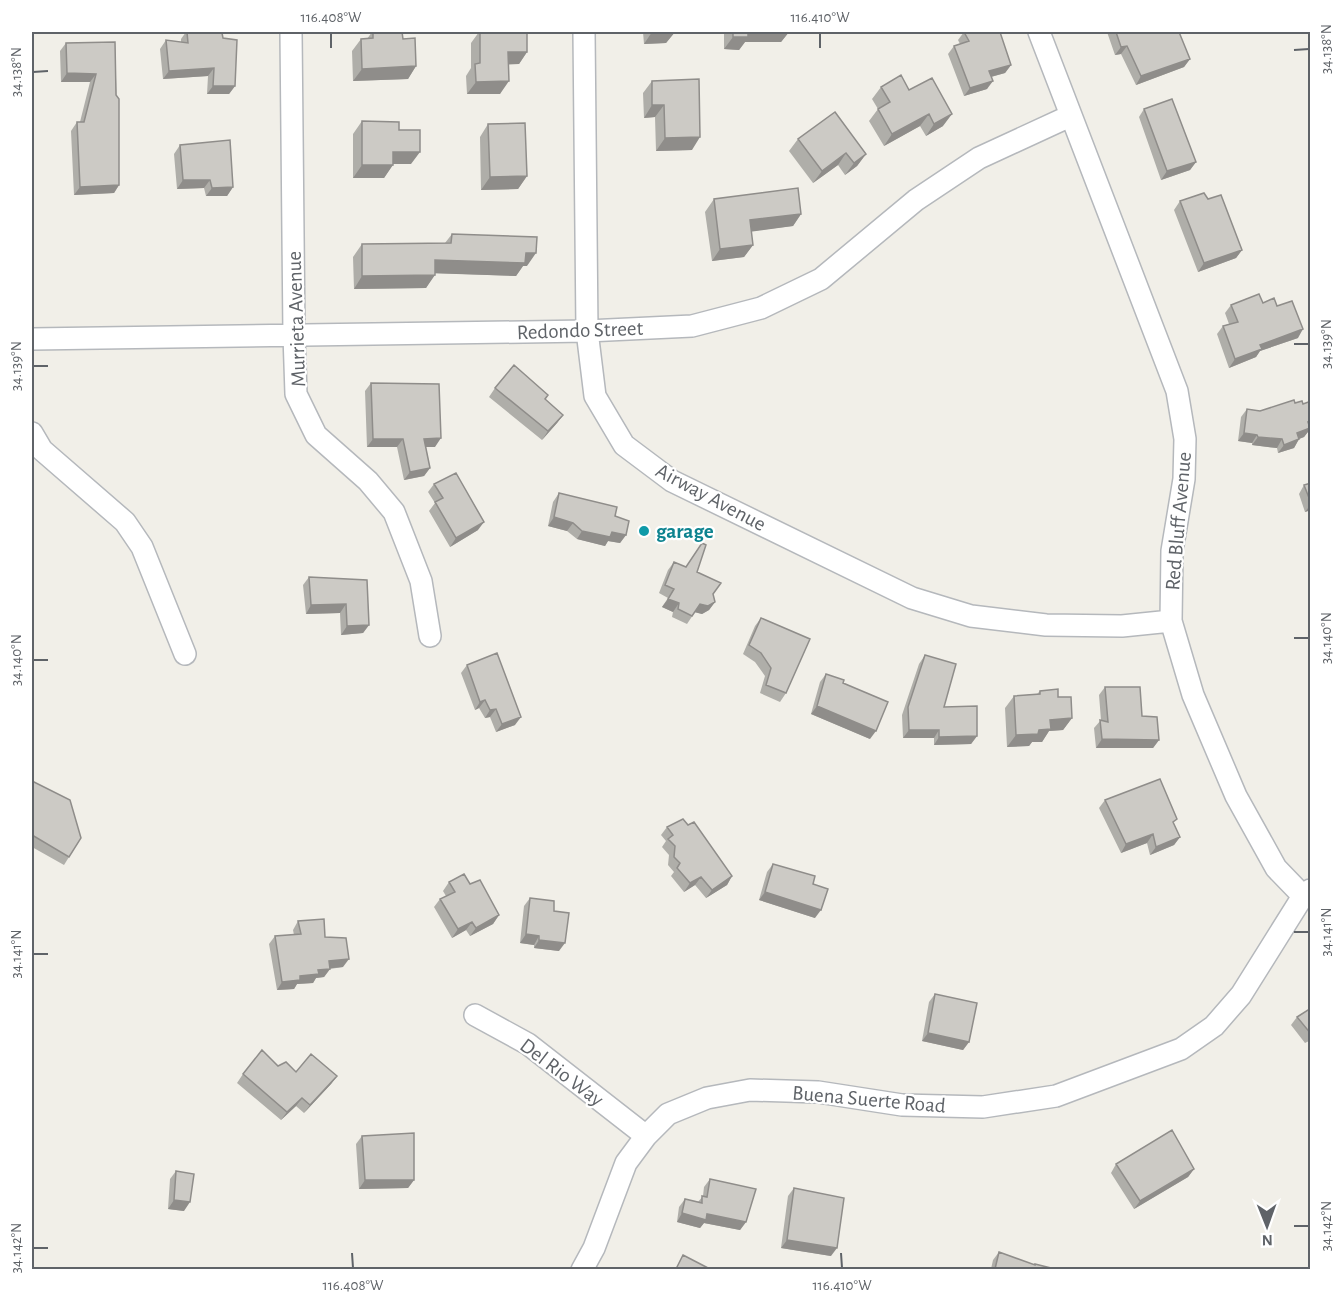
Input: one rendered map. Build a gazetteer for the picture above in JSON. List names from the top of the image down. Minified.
{"streets":{"street":["Murrieta Avenue","Redondo Street","Airway Avenue","Red Bluff Avenue","Del Rio Way","Buena Suerte Road"]},"crossings":[["Murrieta Avenue","Redondo Street"],["Redondo Street","Airway Avenue"],["Redondo Street","Red Bluff Avenue"],["Airway Avenue","Red Bluff Avenue"],["Red Bluff Avenue","Buena Suerte Road"],["Del Rio Way","Buena Suerte Road"]],"places":["garage"],"north":"bottom","coordinates":["116.408°W","116.410°W","34.138°N","34.139°N","34.140°N","34.141°N","34.142°N"]}
